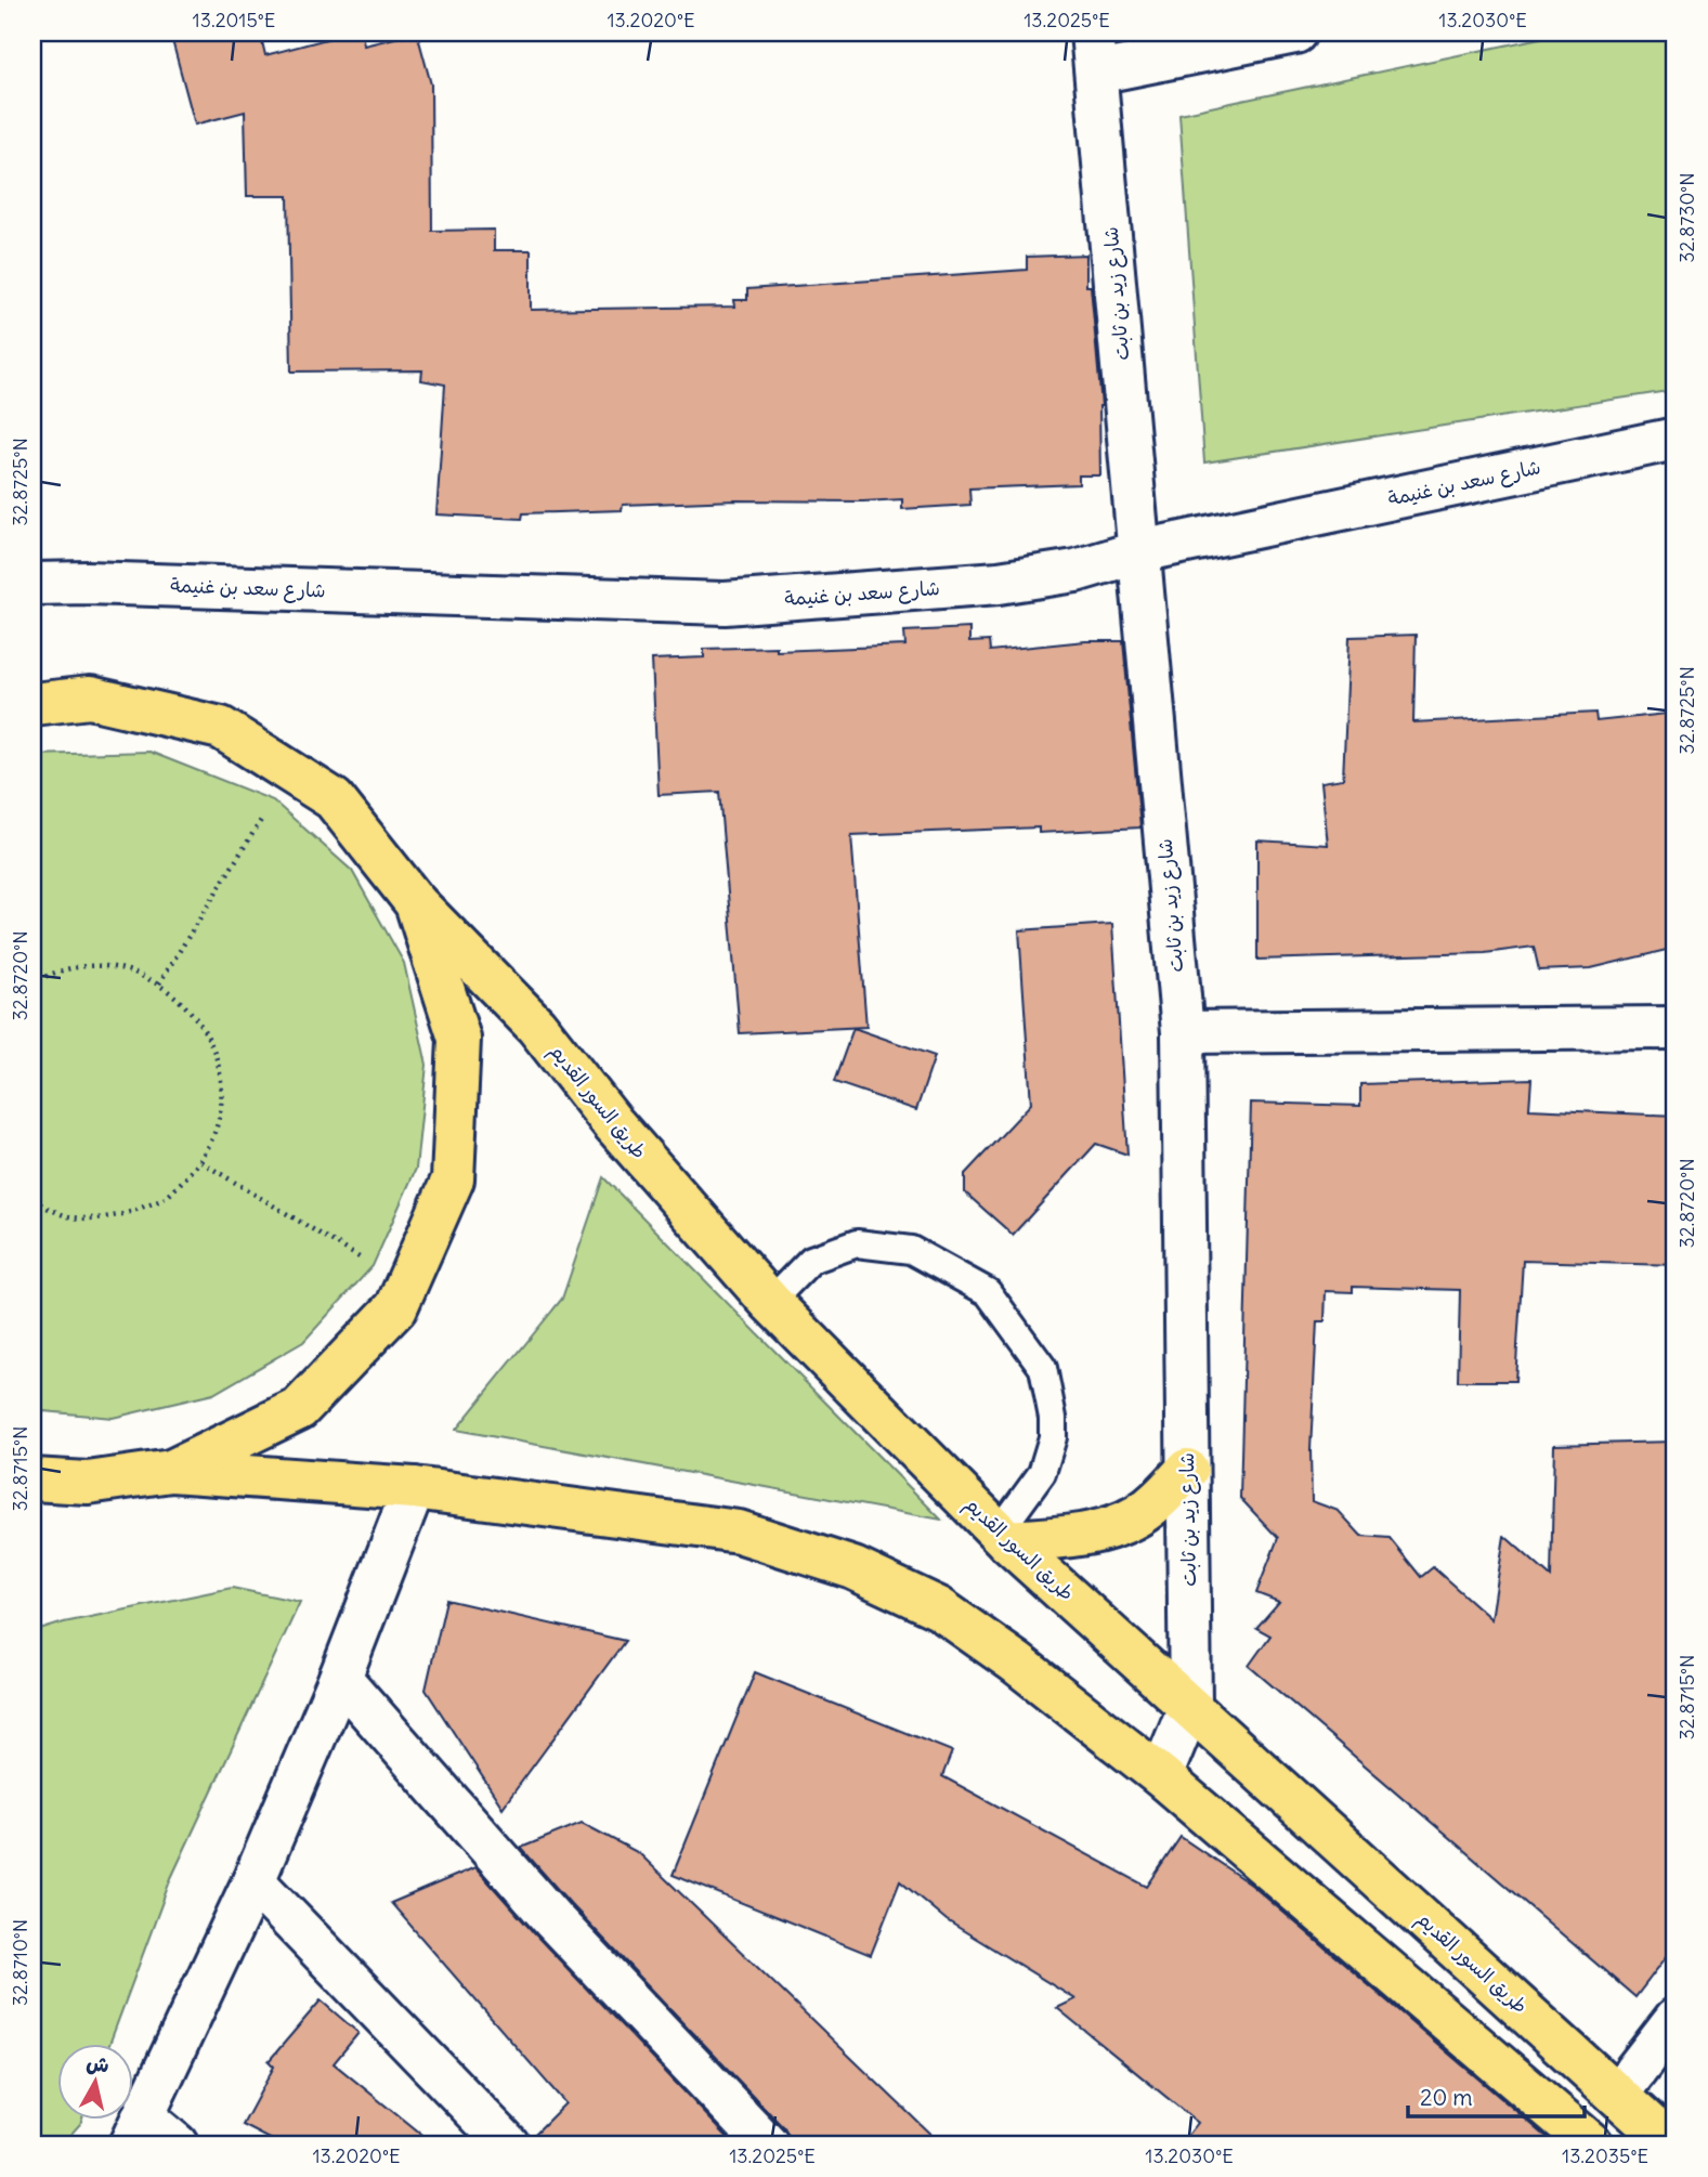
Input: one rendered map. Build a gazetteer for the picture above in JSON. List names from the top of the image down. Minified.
{"streets":{"main road":["طريق السور القديم"],"street":["شارع زيد بن ثابت","شارع سعد بن غنيمة"]},"crossings":[["شارع زيد بن ثابت","شارع سعد بن غنيمة"],["شارع زيد بن ثابت","طريق السور القديم"]],"scale_bar":"20 m","north":"top","coordinates":["13.2015°E","13.2020°E","13.2025°E","13.2030°E","32.8730°N","32.8725°N","32.8720°N","32.8715°N","32.8710°N","13.2035°E"]}
